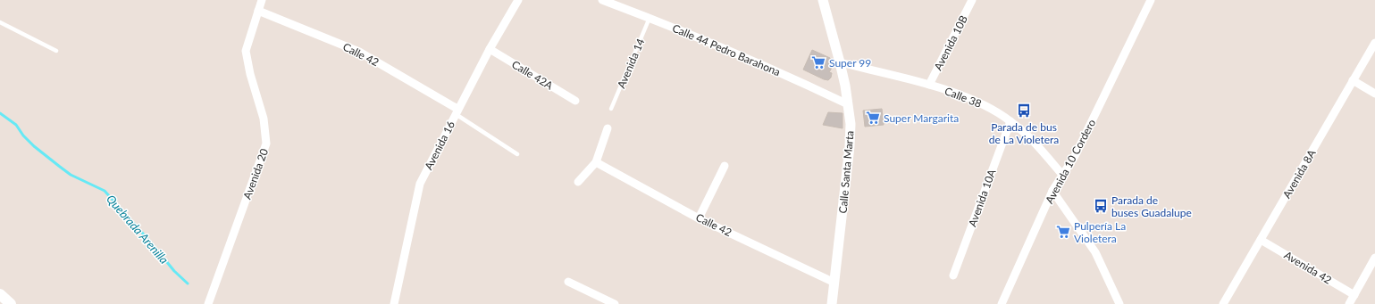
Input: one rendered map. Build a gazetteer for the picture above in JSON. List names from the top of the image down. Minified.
{"streets":{"street":["Avenida 10B","Calle 44 Pedro Barahona","Calle 42","Calle 42A","Calle 38","Avenida 16","Avenida 10 Cordero","Calle Santa Marta","Avenida 20","Avenida 8A","Avenida 10A","Avenida 42"],"lane":["Avenida 14"]},"crossings":[["Avenida 10B","Calle 38"],["Calle 44 Pedro Barahona","Avenida 14"],["Calle 44 Pedro Barahona","Calle Santa Marta"],["Calle 42","Avenida 16"],["Calle 42","Calle Santa Marta"],["Calle 42","Avenida 20"],["Calle 42A","Avenida 16"],["Calle 38","Avenida 10 Cordero"],["Calle 38","Calle Santa Marta"],["Calle 38","Avenida 10A"],["Avenida 8A","Avenida 42"]],"water":["Quebrada Arenilla"],"places":{"supermarket":["Super 99","Super Margarita","Pulpería La Violetera"],"bus stop":["Parada de bus de La Violetera","Parada de buses Guadalupe"]}}
